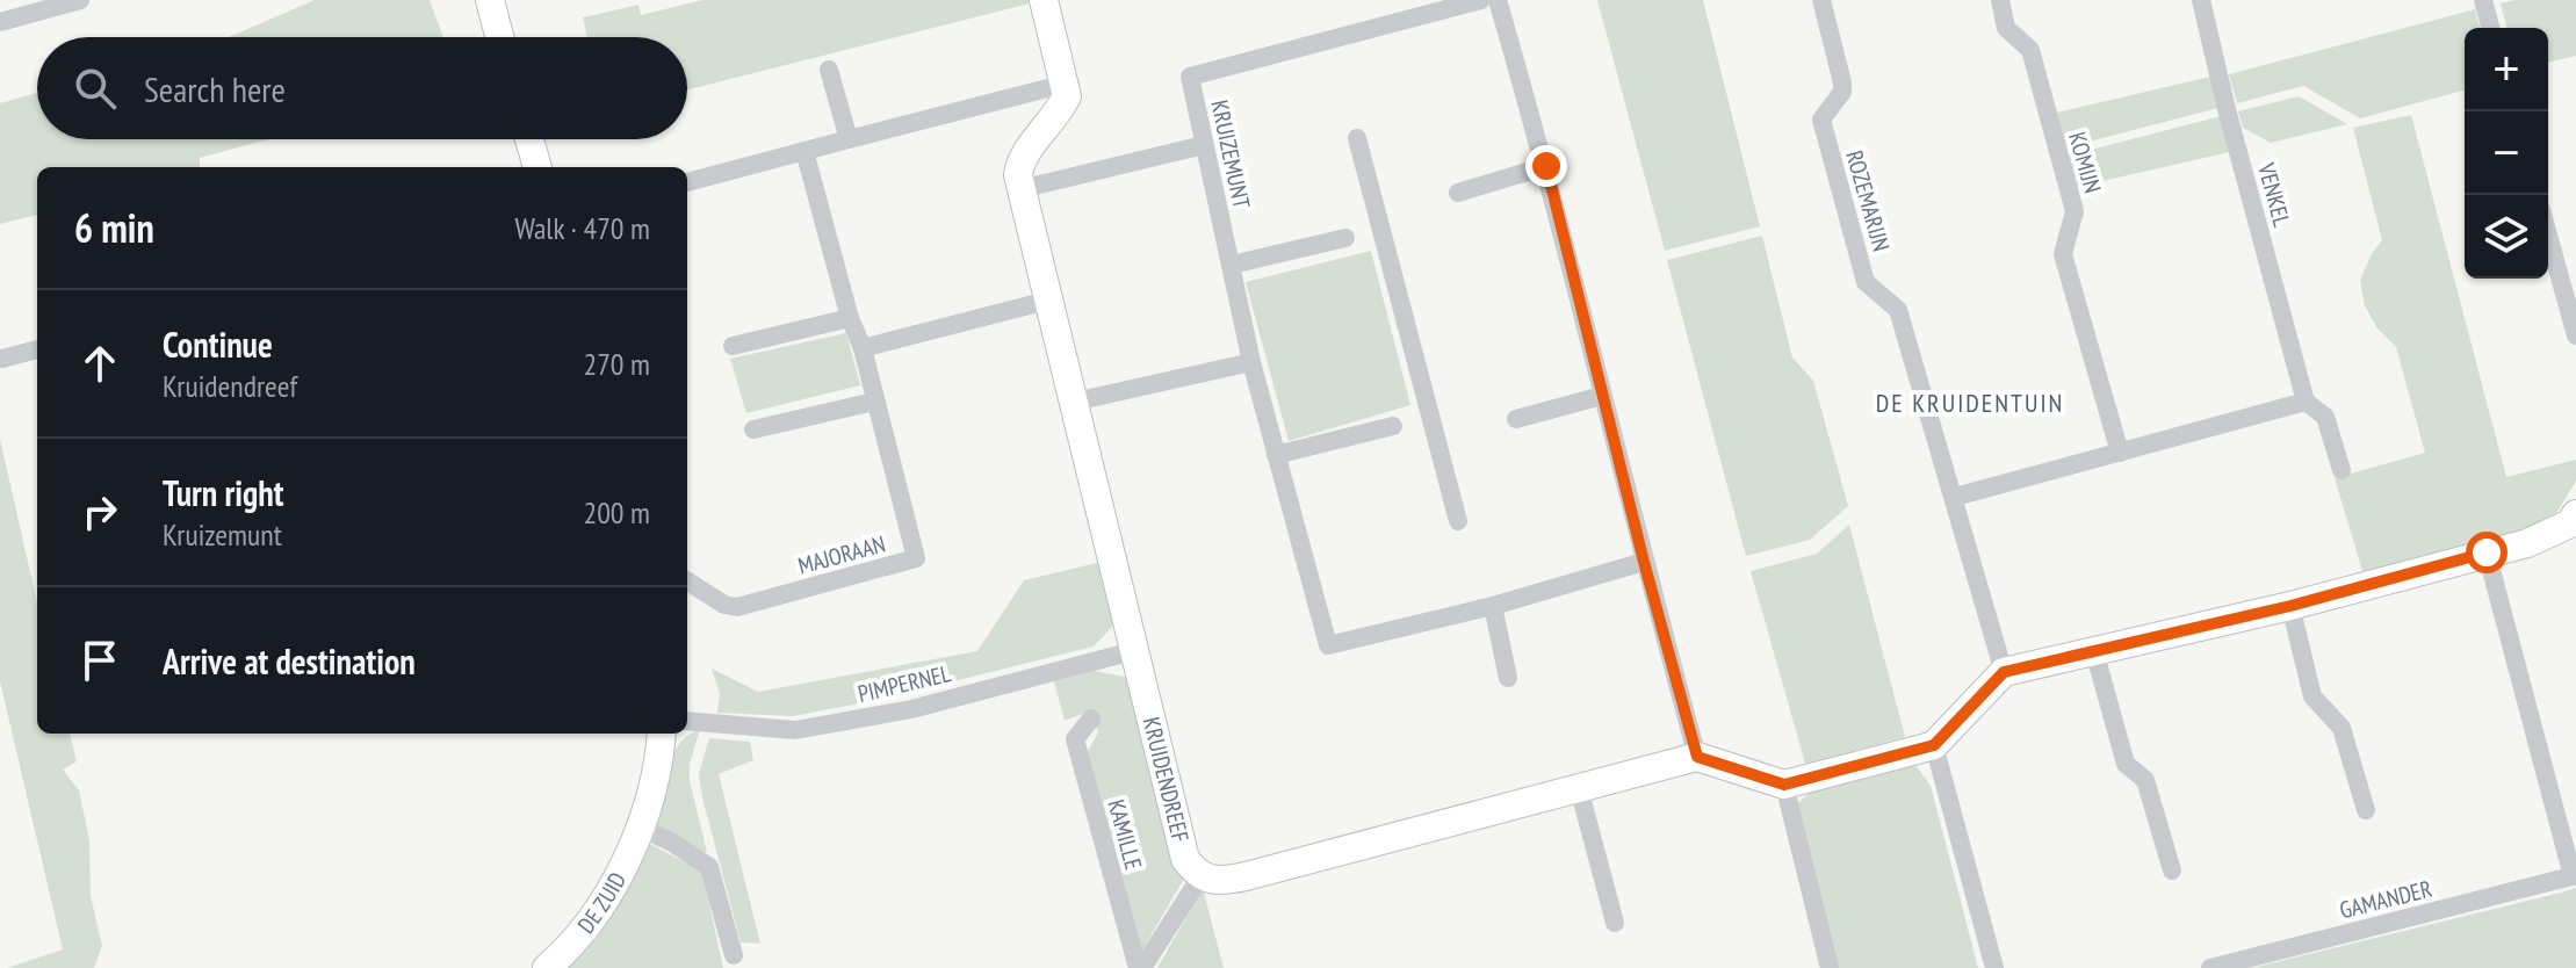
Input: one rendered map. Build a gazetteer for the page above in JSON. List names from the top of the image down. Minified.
{"streets":{"street":["KRUIZEMUNT","KOMIJN","VENKEL","ROZEMARIJN","MAJORAAN","PIMPERNEL","KRUIDENDREEF","KAMILLE","GAMANDER","DE ZUID"]},"crossings":[["PIMPERNEL","KRUIDENDREEF"],["KRUIDENDREEF","KAMILLE"]],"districts":["DE KRUIDENTUIN"],"page":{"map_buttons":["+","−"],"search":"Search here","heading":["6 min","Walk · 470 m"],"list":[["Continue","Kruidendreef","270 m"],["Turn right","Kruizemunt","200 m"],"Arrive at destination"]}}
